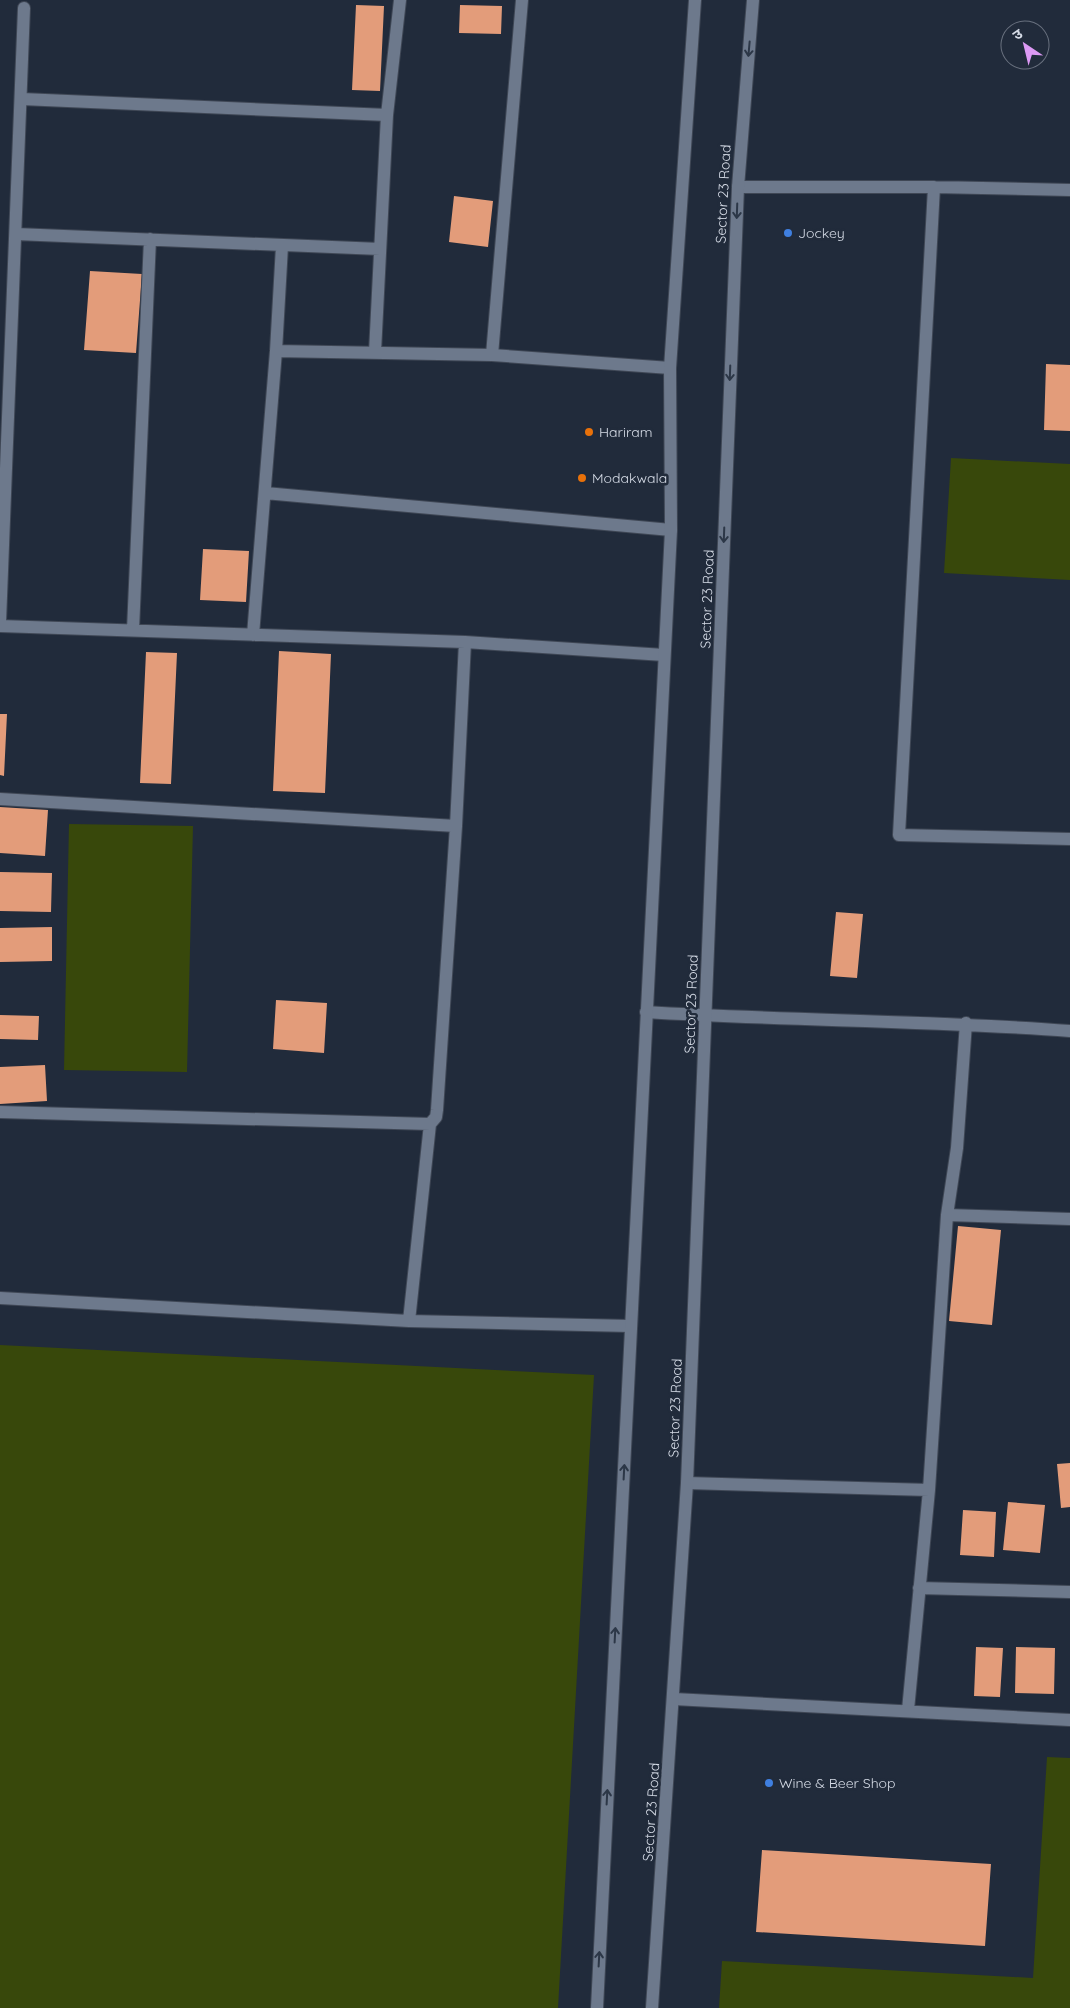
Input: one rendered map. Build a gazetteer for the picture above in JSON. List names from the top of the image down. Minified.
{"streets":{"street":["Sector 23 Road"]},"places":["Jockey","Hariram","Modakwala","Wine & Beer Shop"],"north":"top left"}
